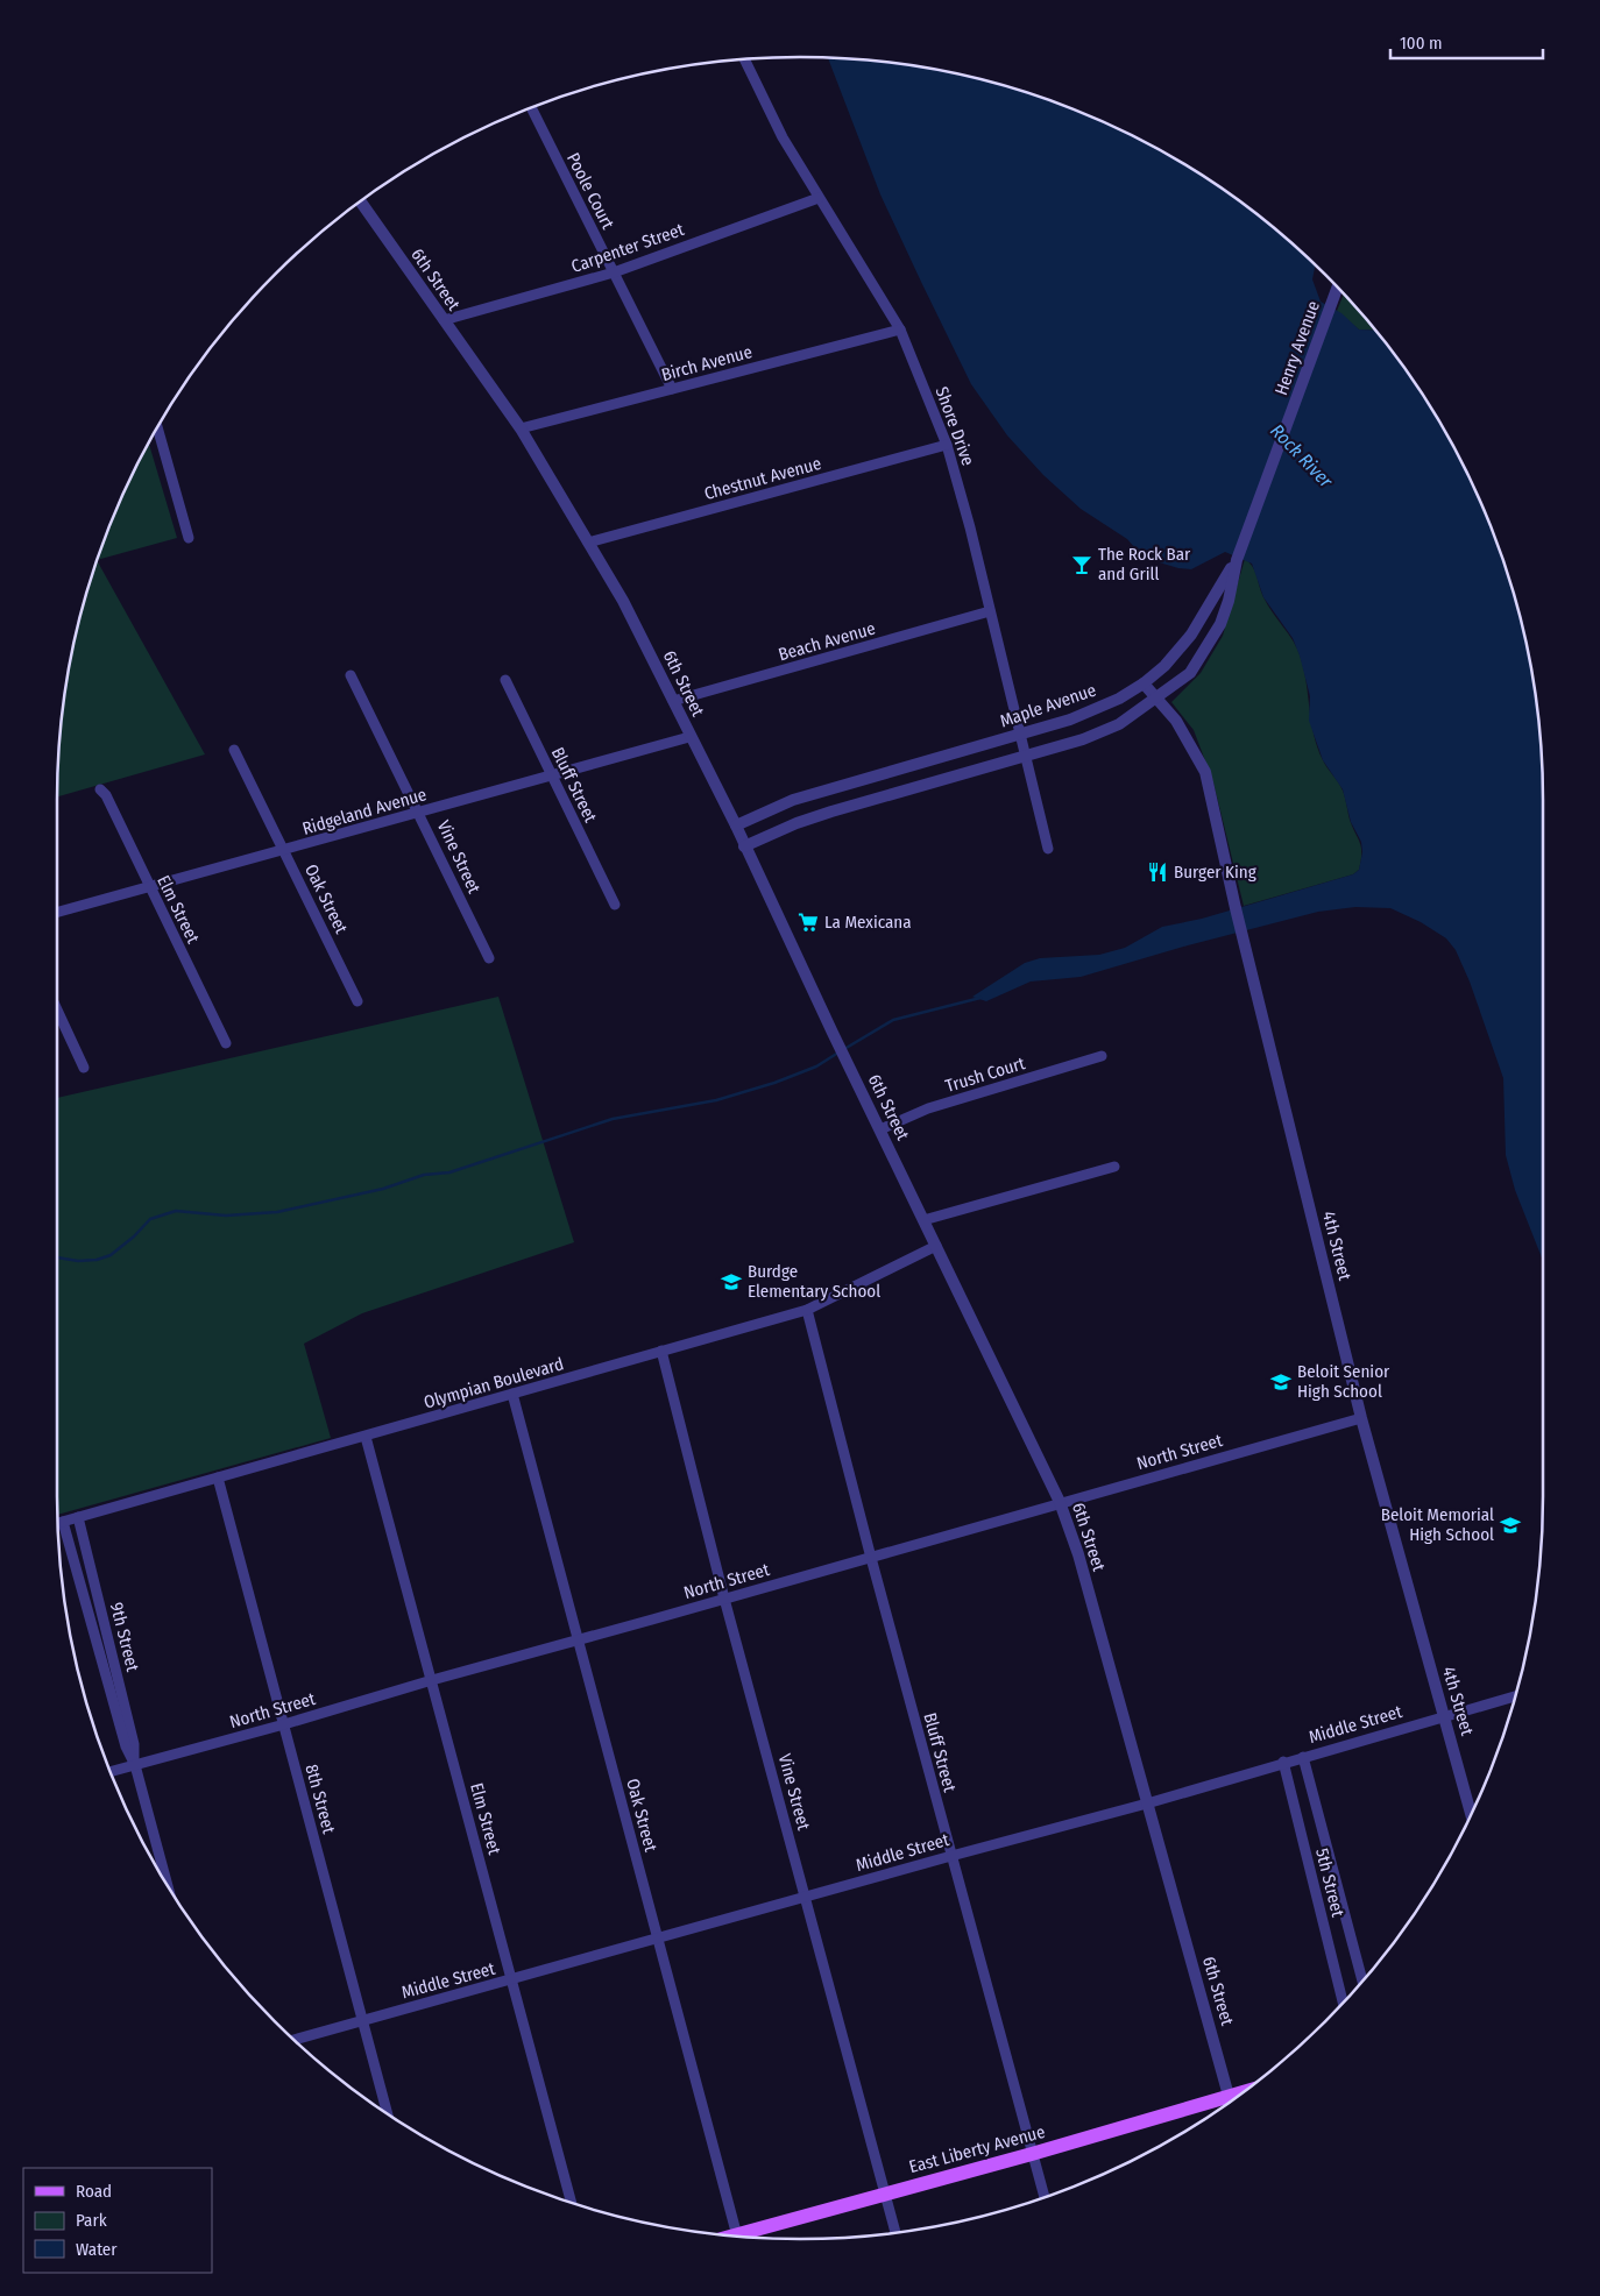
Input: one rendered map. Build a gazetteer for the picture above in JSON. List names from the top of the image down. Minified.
{"streets":{"main road":["East Liberty Avenue"],"street":["Poole Court","Carpenter Street","6th Street","Henry Avenue","Birch Avenue","Shore Drive","Chestnut Avenue","Beach Avenue","Maple Avenue","Bluff Street","Ridgeland Avenue","Vine Street","Oak Street","Elm Street","Trush Court","4th Street","Olympian Boulevard","North Street","9th Street","Middle Street","8th Street","5th Street"]},"crossings":[["Poole Court","Carpenter Street"],["Poole Court","Birch Avenue"],["Carpenter Street","6th Street"],["Carpenter Street","Shore Drive"],["6th Street","Birch Avenue"],["6th Street","Chestnut Avenue"],["6th Street","Beach Avenue"],["6th Street","Maple Avenue"],["6th Street","Ridgeland Avenue"],["6th Street","Trush Court"],["6th Street","Olympian Boulevard"],["6th Street","North Street"],["6th Street","Middle Street"],["6th Street","East Liberty Avenue"],["Henry Avenue","Maple Avenue"],["Birch Avenue","Shore Drive"],["Shore Drive","Chestnut Avenue"],["Shore Drive","Beach Avenue"],["Shore Drive","Maple Avenue"],["Maple Avenue","4th Street"],["Bluff Street","Ridgeland Avenue"],["Bluff Street","Olympian Boulevard"],["Bluff Street","North Street"],["Bluff Street","Middle Street"],["Bluff Street","East Liberty Avenue"],["Ridgeland Avenue","Vine Street"],["Ridgeland Avenue","Oak Street"],["Ridgeland Avenue","Elm Street"],["Vine Street","Olympian Boulevard"],["Vine Street","North Street"],["Vine Street","Middle Street"],["Vine Street","East Liberty Avenue"],["Oak Street","Olympian Boulevard"],["Oak Street","North Street"],["Oak Street","Middle Street"],["Elm Street","Olympian Boulevard"],["Elm Street","North Street"],["Elm Street","Middle Street"],["4th Street","North Street"],["4th Street","Middle Street"],["Olympian Boulevard","9th Street"],["Olympian Boulevard","8th Street"],["North Street","9th Street"],["North Street","8th Street"],["Middle Street","8th Street"],["Middle Street","5th Street"]],"water":["Rock River"],"places":{"bar":["The Rock Bar and Grill"],"restaurant":["Burger King"],"supermarket":["La Mexicana"],"school or university":["Burdge Elementary School","Beloit Senior High School","Beloit Memorial High School"]},"legend":["Road","Park","Water"],"scale_bar":"100 m"}
